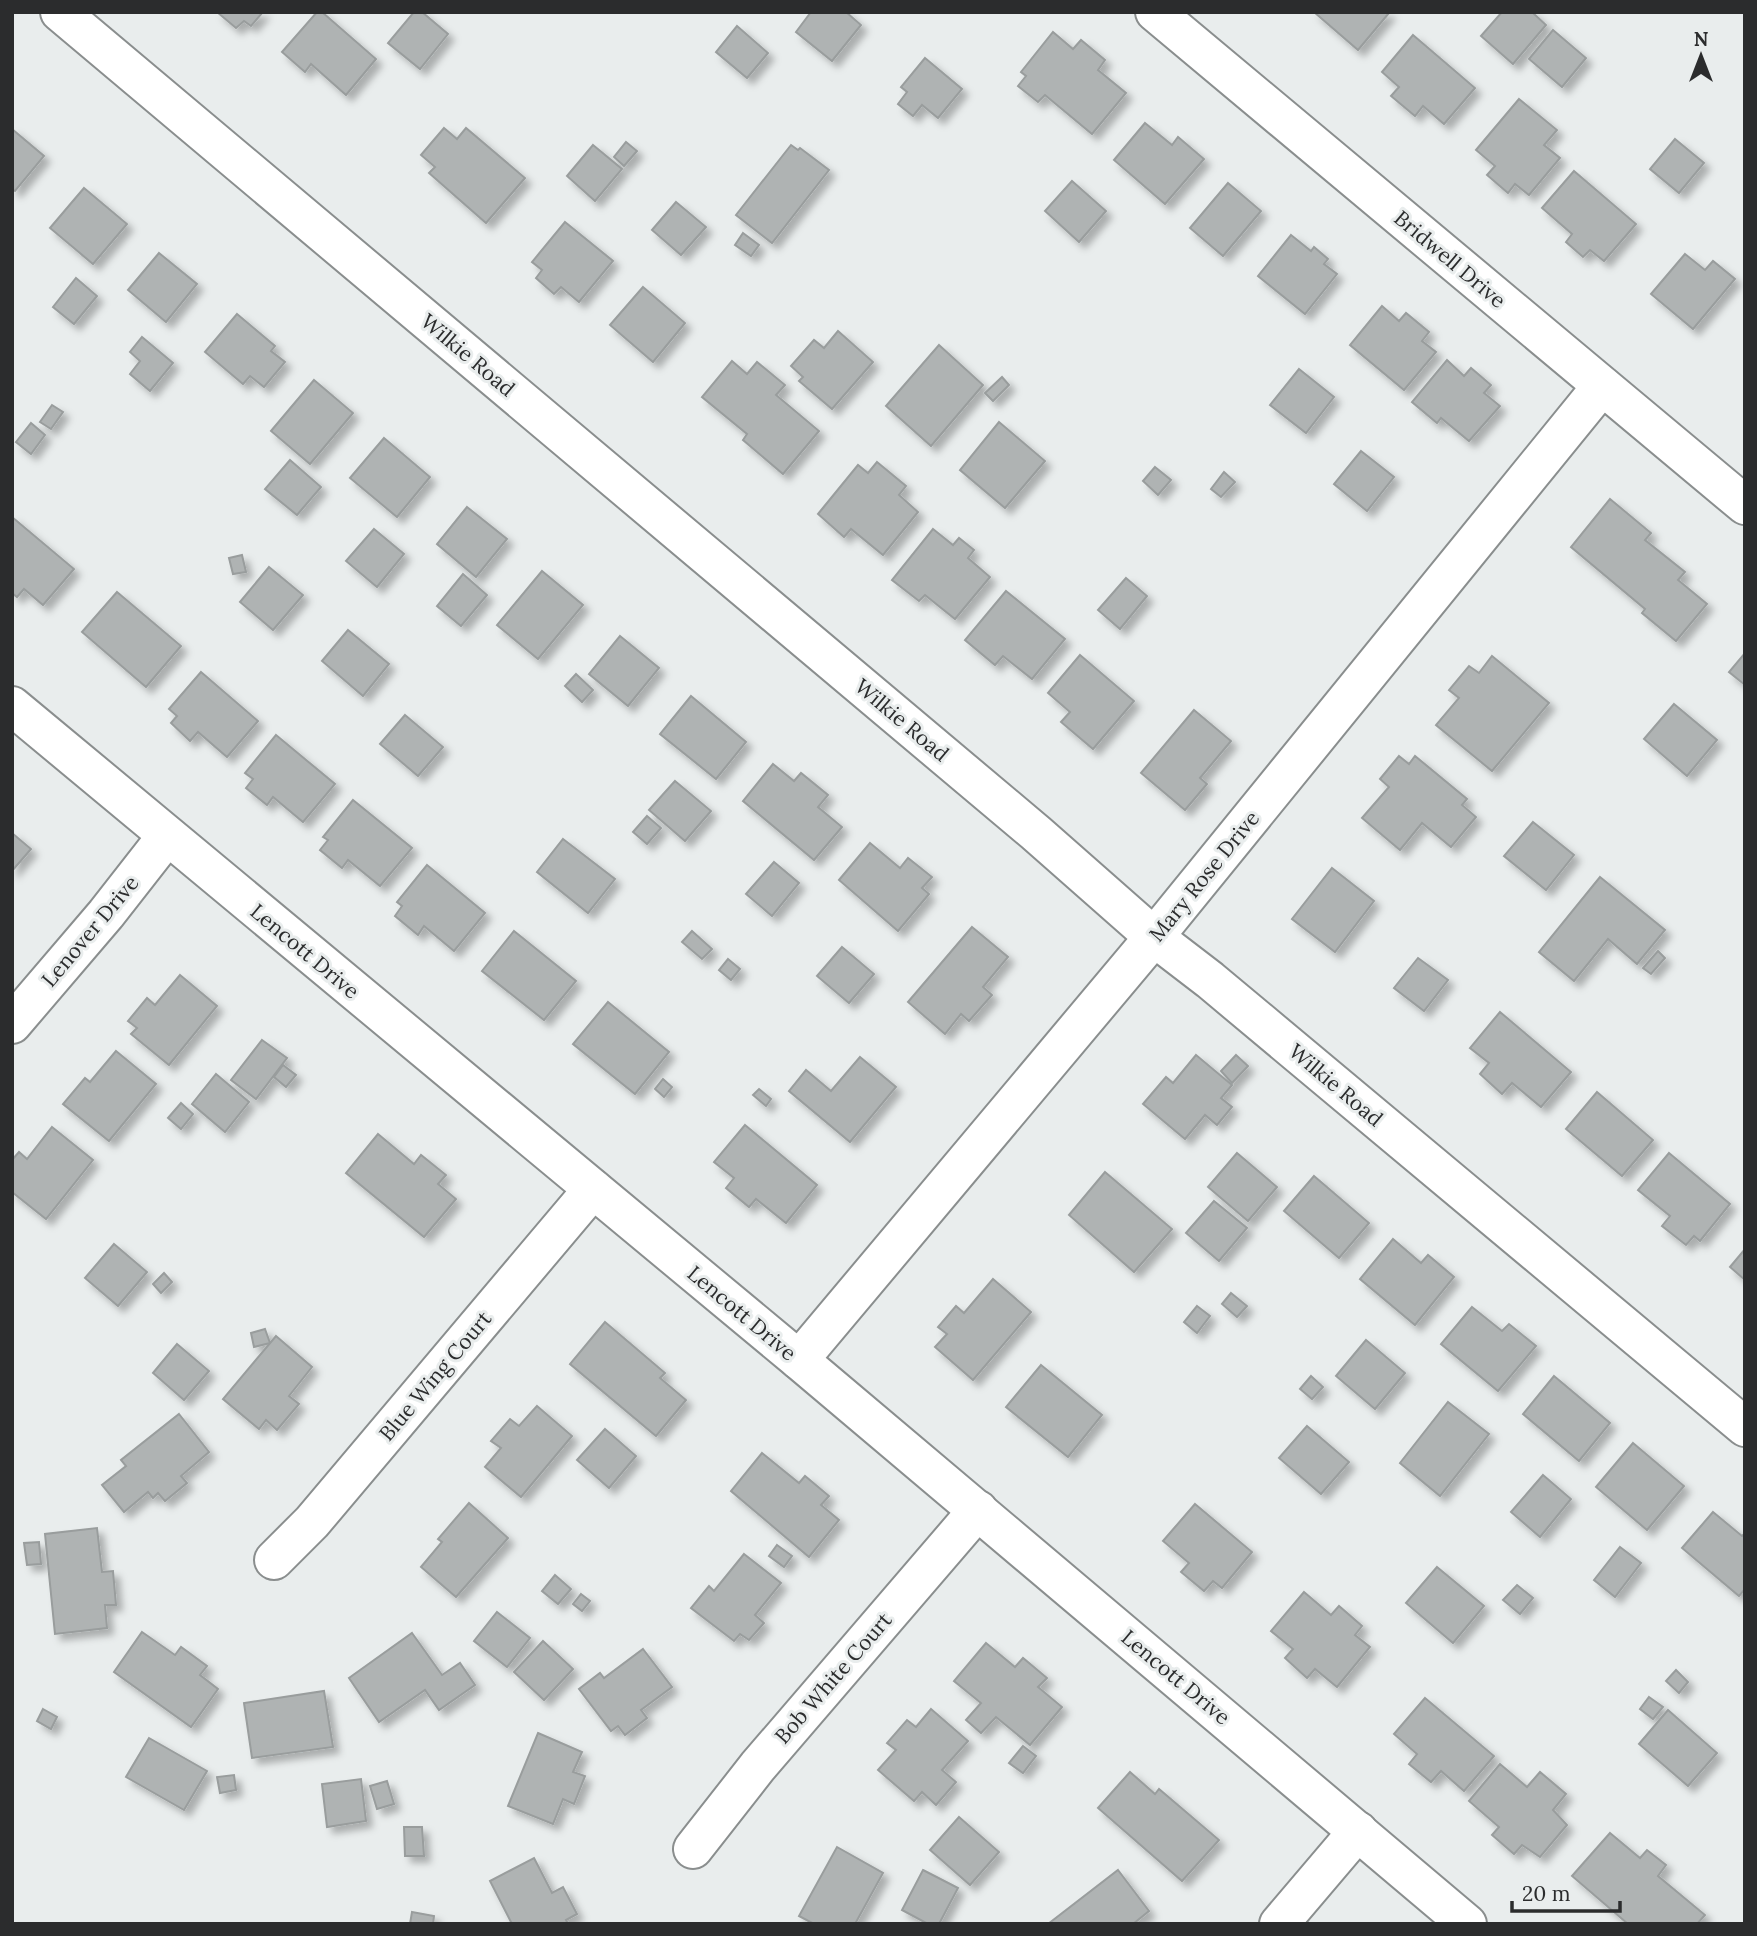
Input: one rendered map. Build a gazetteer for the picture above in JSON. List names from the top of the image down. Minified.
{"streets":{"street":["Bridwell Drive","Wilkie Road","Mary Rose Drive","Lenover Drive","Lencott Drive","Blue Wing Court","Bob White Court"]},"crossings":[["Bridwell Drive","Mary Rose Drive"],["Wilkie Road","Mary Rose Drive"],["Mary Rose Drive","Lencott Drive"],["Lenover Drive","Lencott Drive"],["Lencott Drive","Blue Wing Court"],["Lencott Drive","Bob White Court"]],"scale_bar":"20 m","north":"top"}
